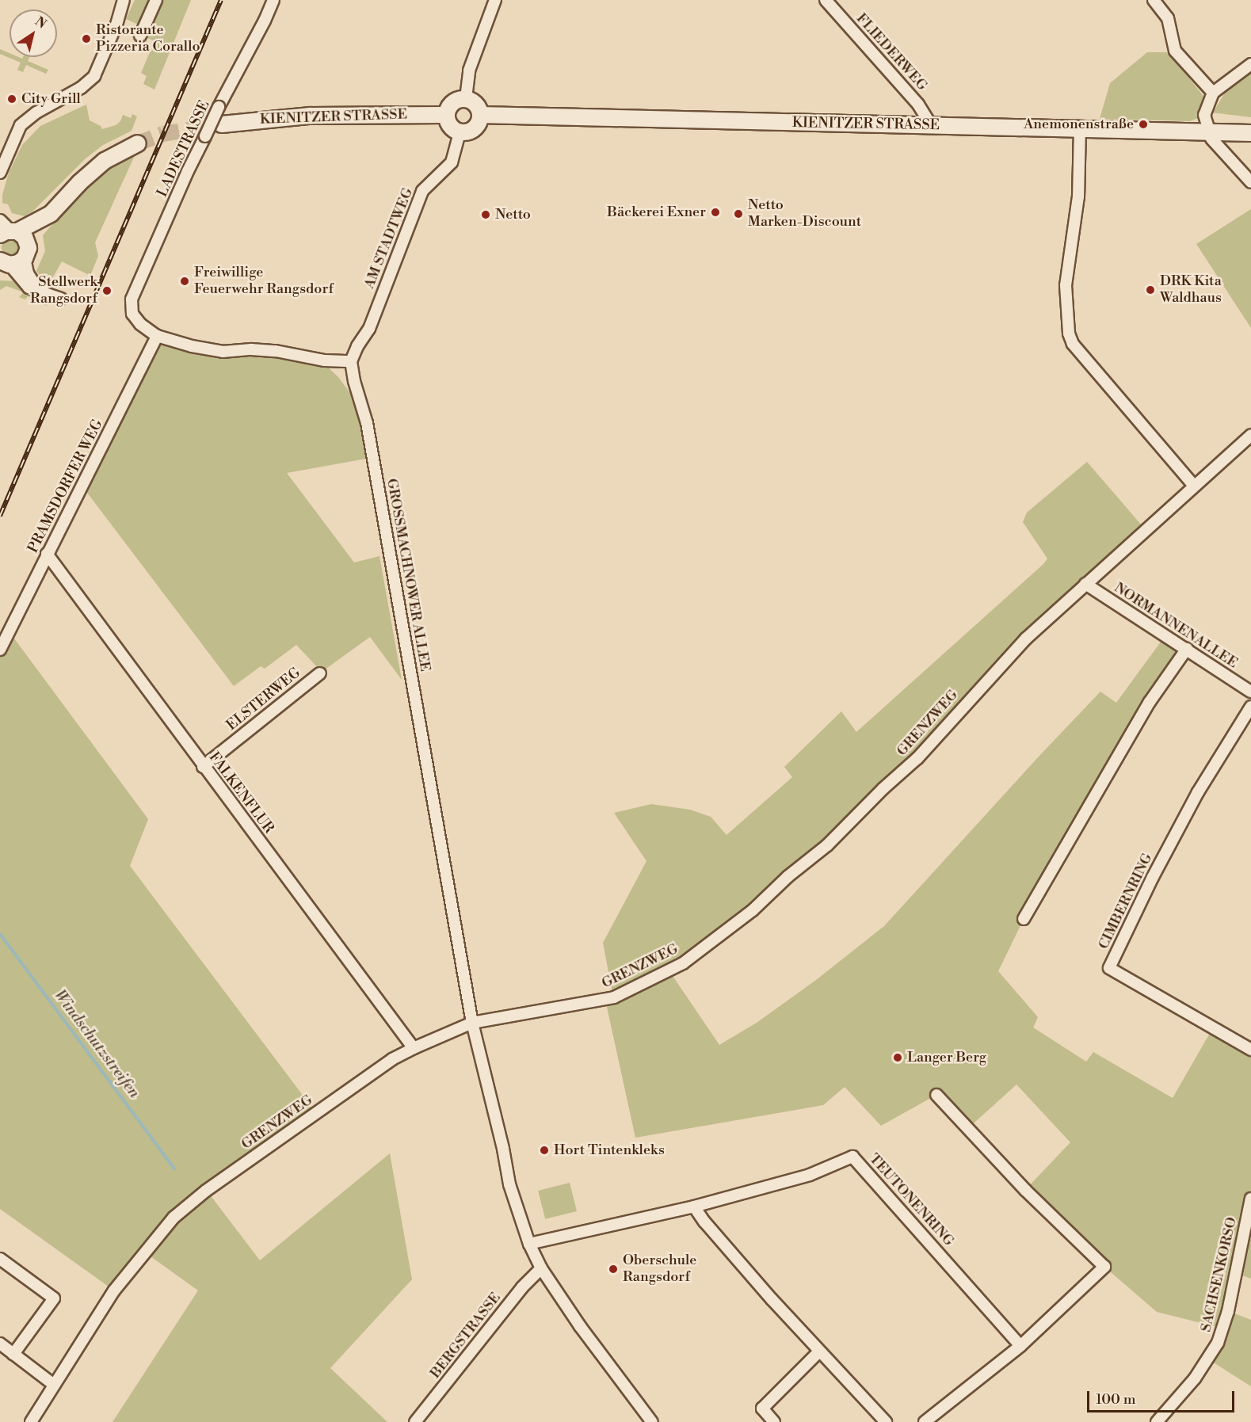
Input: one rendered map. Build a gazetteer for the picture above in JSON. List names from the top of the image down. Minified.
{"streets":{"street":["FLIEDERWEG","KIENITZER STRASSE","LADESTRASSE","AM STADTWEG","PRAMSDORFER WEG","GROSSMACHNOWER ALLEE","NORMANNENALLEE","ELSTERWEG","GRENZWEG","FALKENFLUR","CIMBERNRING","TEUTONENRING","SACHSENKORSO","BERGSTRASSE"]},"crossings":[["FLIEDERWEG","KIENITZER STRASSE"],["KIENITZER STRASSE","AM STADTWEG"],["LADESTRASSE","PRAMSDORFER WEG"],["AM STADTWEG","GROSSMACHNOWER ALLEE"],["PRAMSDORFER WEG","FALKENFLUR"],["GROSSMACHNOWER ALLEE","GRENZWEG"],["GROSSMACHNOWER ALLEE","TEUTONENRING"],["GROSSMACHNOWER ALLEE","BERGSTRASSE"],["NORMANNENALLEE","GRENZWEG"],["ELSTERWEG","FALKENFLUR"],["GRENZWEG","FALKENFLUR"]],"water":["Windschutzstreifen"],"places":["Ristorante Pizzeria Corallo","City Grill","Anemonenstraße","Bäckerei Exner","Netto Marken-Discount","Netto","Freiwillige Feuerwehr Rangsdorf","DRK Kita Waldhaus","Stellwerk Rangsdorf","Langer Berg","Hort Tintenkleks","Oberschule Rangsdorf"],"scale_bar":"100 m","north":"top right"}
